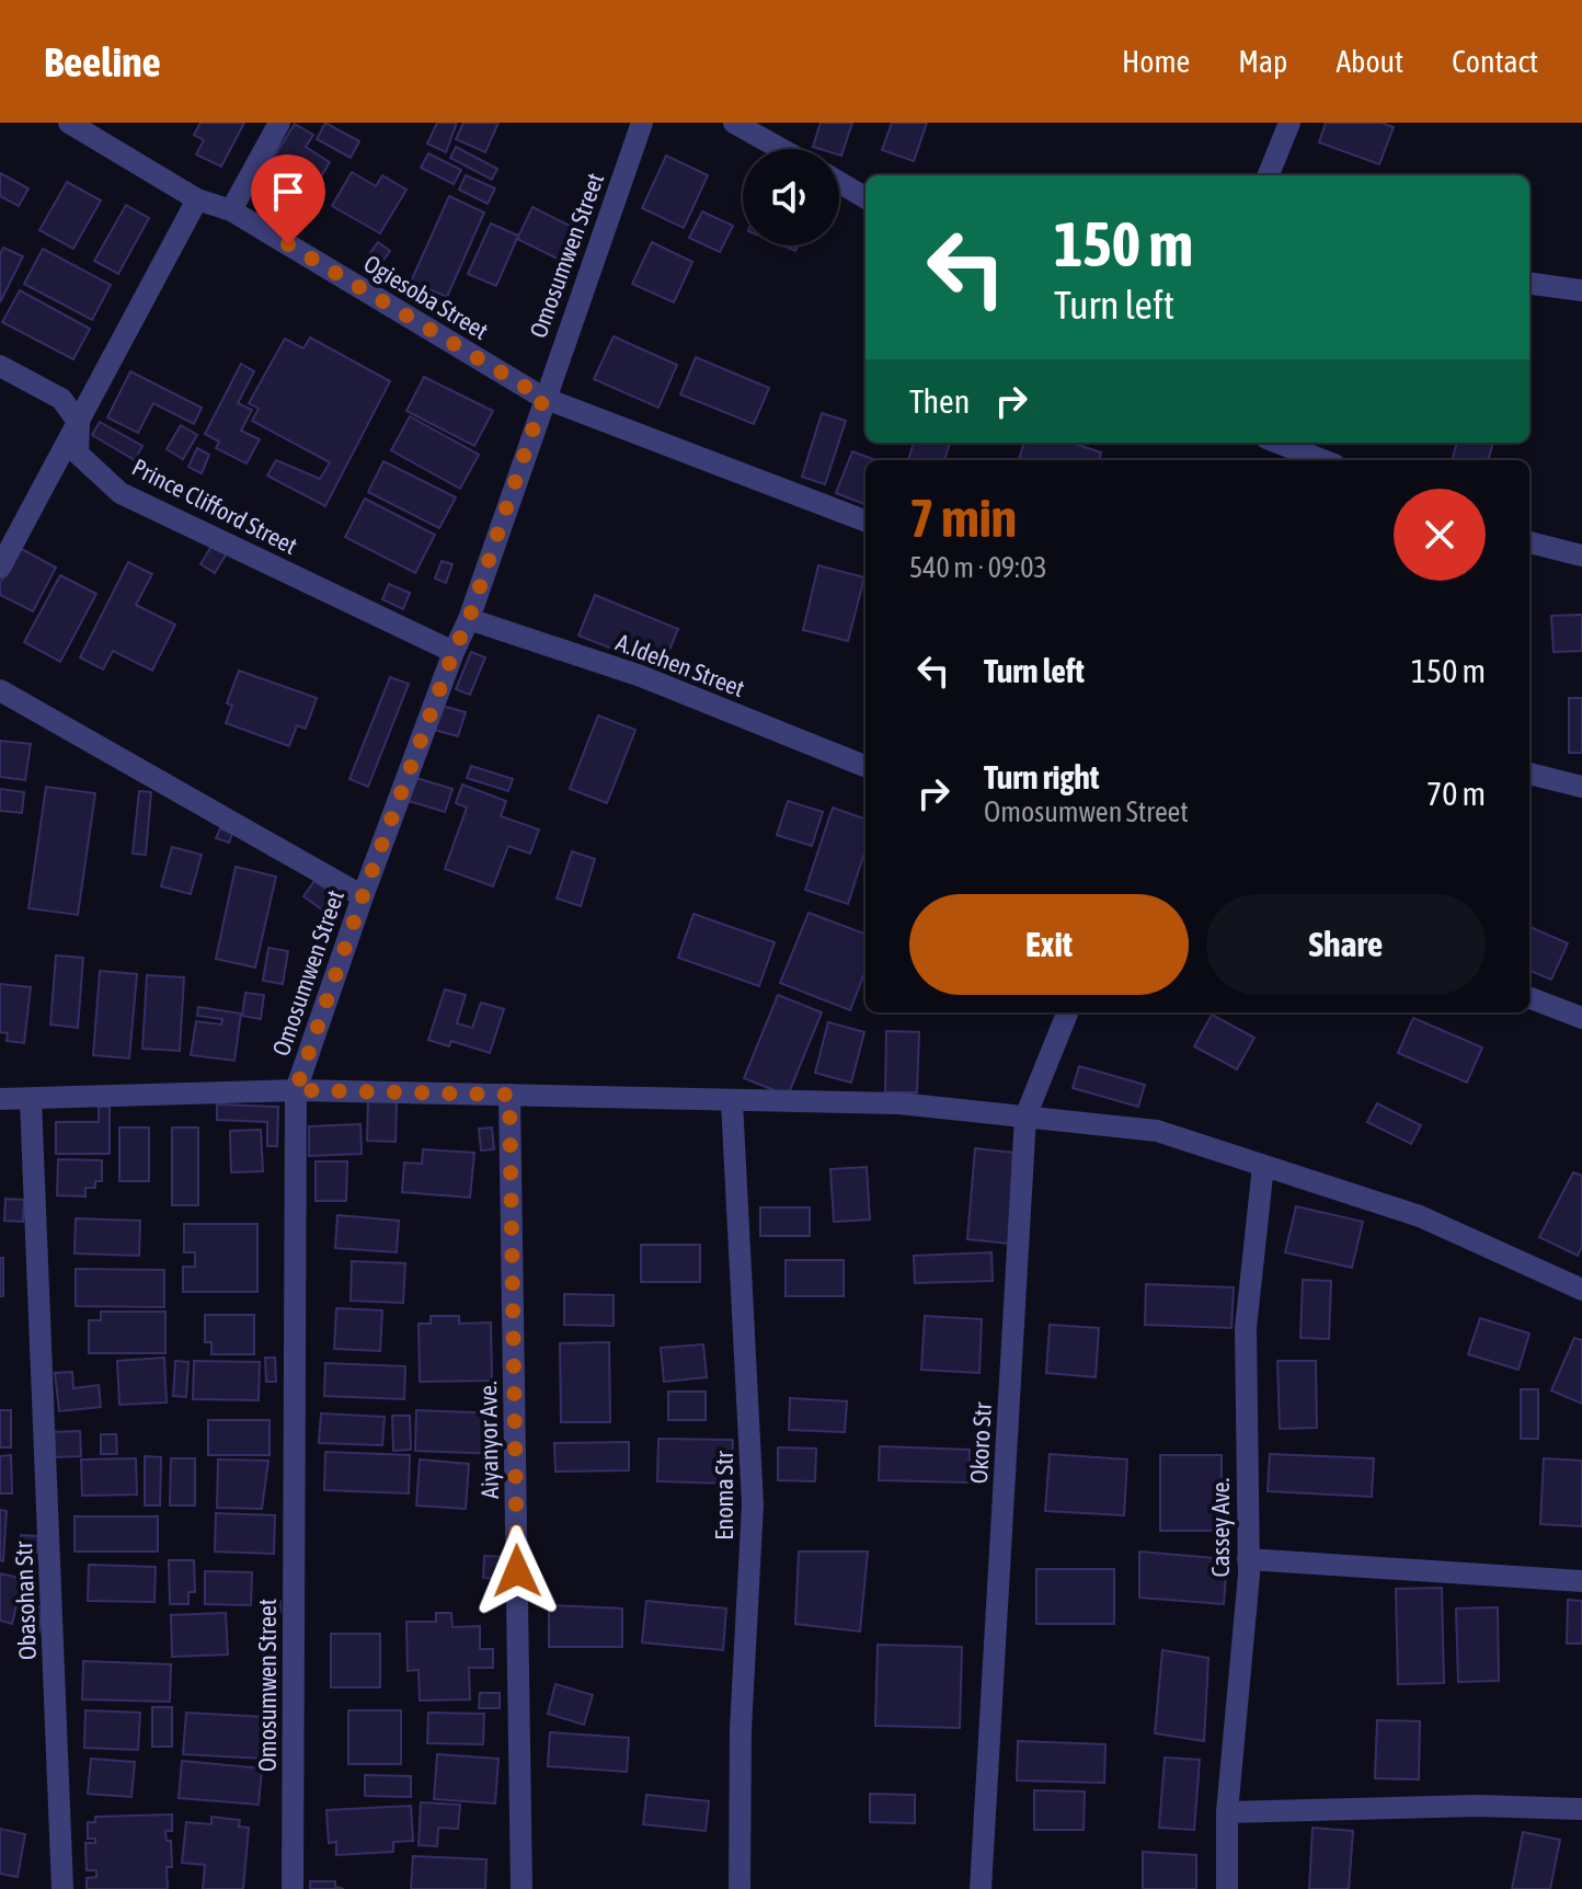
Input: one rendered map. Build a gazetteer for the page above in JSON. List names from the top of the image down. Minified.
{"streets":{"street":["Omosumwen Street","Ogiesoba Street","Prince Clifford Street","A.Idehen Street","Aiyanyor Ave.","Okoro Str","Enoma Str","Cassey Ave.","Obasohan Str"]},"crossings":[["Omosumwen Street","Ogiesoba Street"],["Omosumwen Street","Prince Clifford Street"],["Omosumwen Street","A.Idehen Street"]],"page":{"header":"Beeline","nav":["Home","Map","About","Contact"],"turn":["150 m","Turn left"],"then":"Then","heading":["7 min","540 m · 09:03"],"list":[{"name":"Turn left","value":"150 m"},{"name":"Turn right","note":"Omosumwen Street","value":"70 m"}],"buttons":["Exit","Share"]}}
